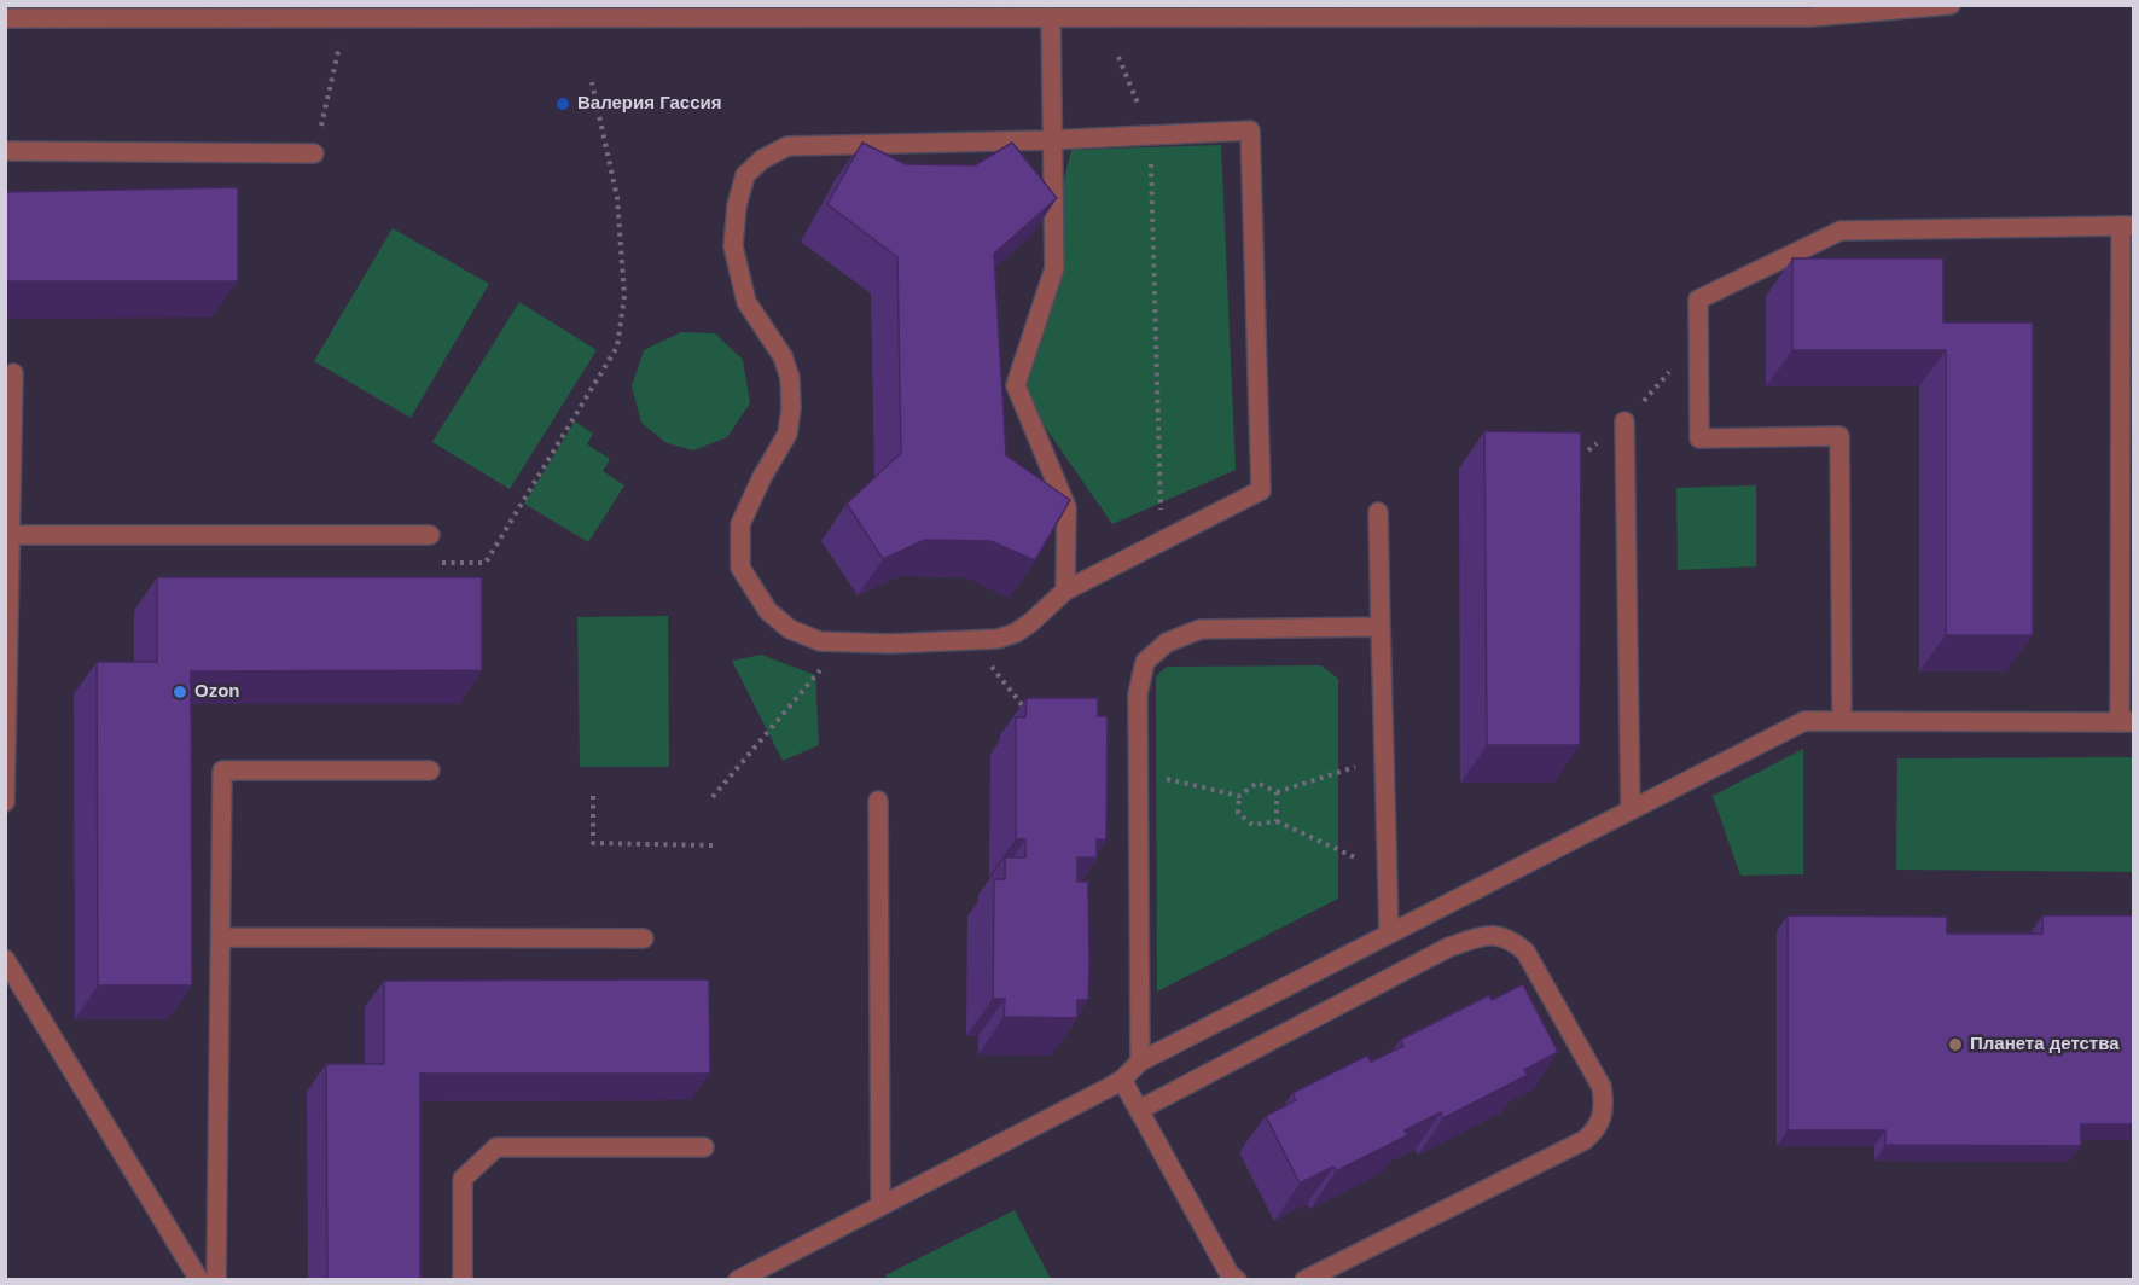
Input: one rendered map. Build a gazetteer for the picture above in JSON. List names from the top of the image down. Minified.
{"places":["Валерия Гассия","Ozon","Планета детства"]}
